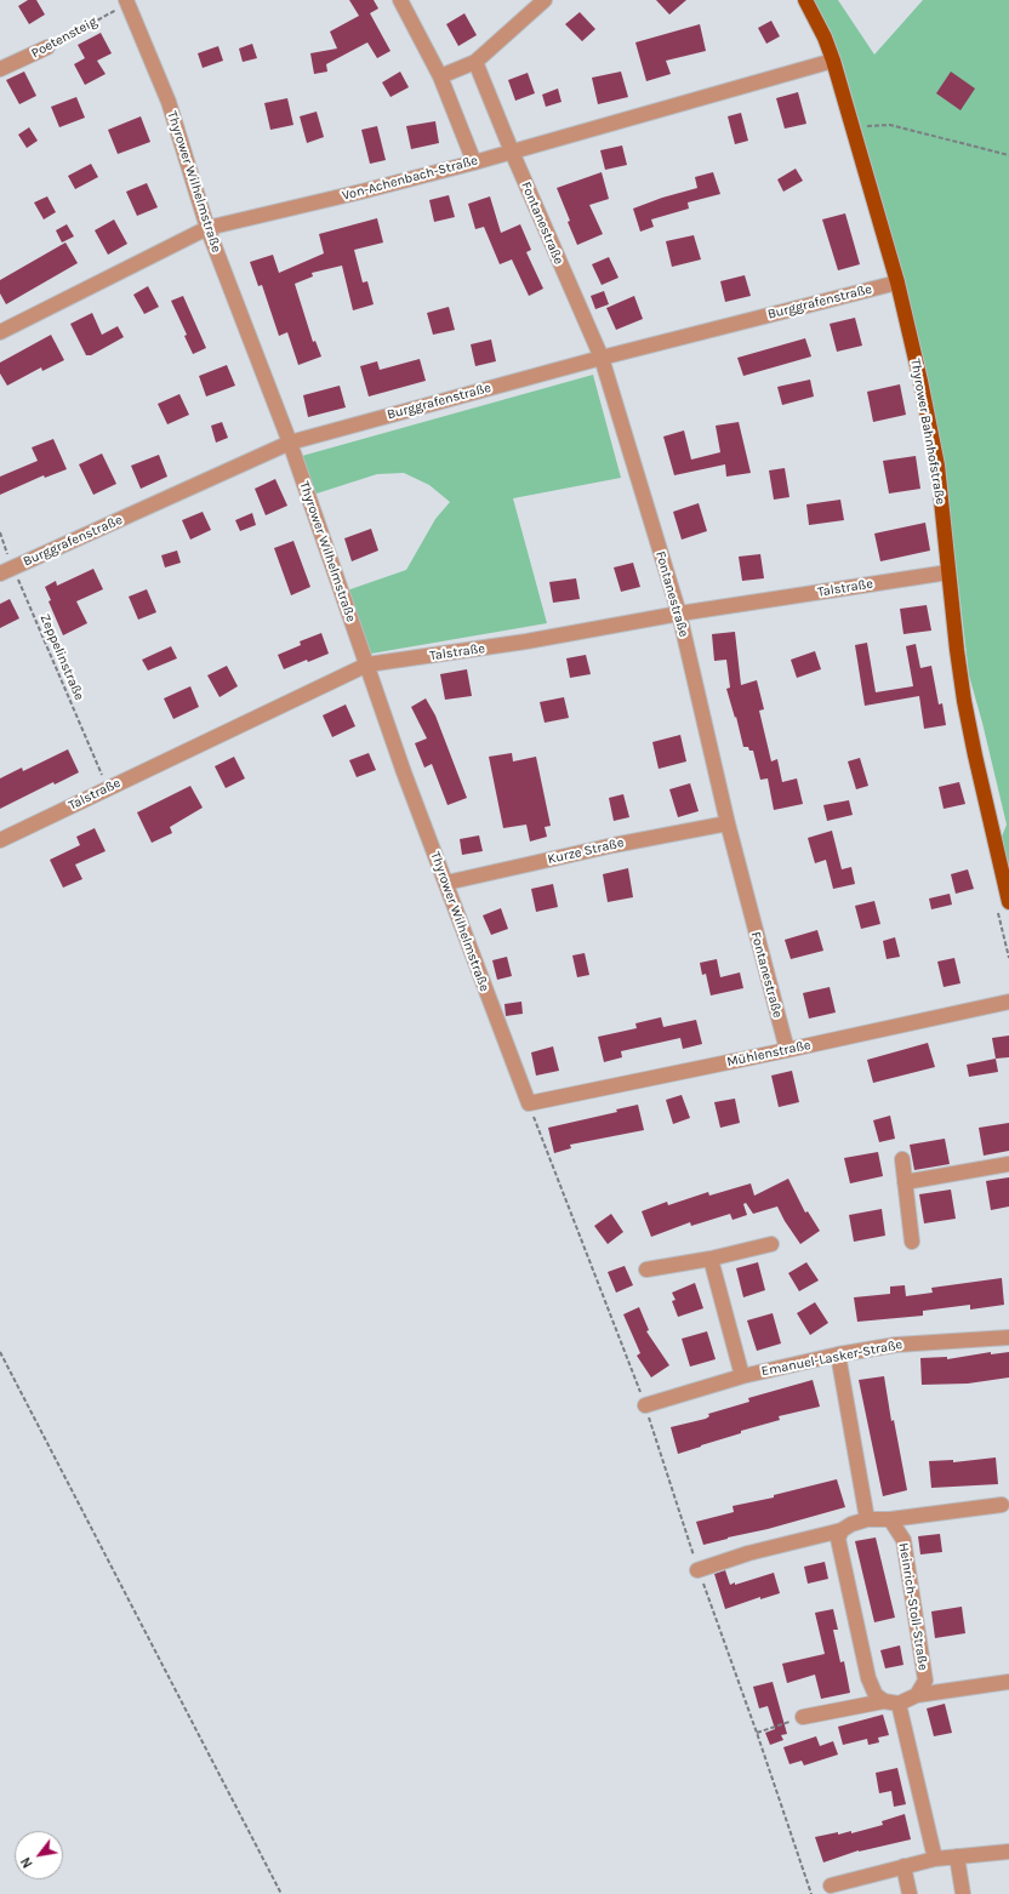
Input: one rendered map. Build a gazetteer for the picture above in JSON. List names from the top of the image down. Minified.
{"streets":{"main road":["Thyrower Bahnhofstraße"],"street":["Poetensteig","Von-Achenbach-Straße","Thyrower Wilhelmstraße","Fontanestraße","Burggrafenstraße","Talstraße","Kurze Straße","Mühlenstraße","Emanuel-Lasker-Straße","Heinrich-Stoll-Straße"],"path":["Zeppelinstraße"]},"crossings":[["Poetensteig","Thyrower Wilhelmstraße"],["Von-Achenbach-Straße","Thyrower Wilhelmstraße"],["Von-Achenbach-Straße","Fontanestraße"],["Von-Achenbach-Straße","Thyrower Bahnhofstraße"],["Thyrower Wilhelmstraße","Burggrafenstraße"],["Thyrower Wilhelmstraße","Talstraße"],["Thyrower Wilhelmstraße","Kurze Straße"],["Thyrower Wilhelmstraße","Mühlenstraße"],["Fontanestraße","Burggrafenstraße"],["Fontanestraße","Talstraße"],["Fontanestraße","Kurze Straße"],["Fontanestraße","Mühlenstraße"],["Burggrafenstraße","Thyrower Bahnhofstraße"],["Burggrafenstraße","Zeppelinstraße"],["Thyrower Bahnhofstraße","Talstraße"],["Talstraße","Zeppelinstraße"]],"north":"bottom left"}
